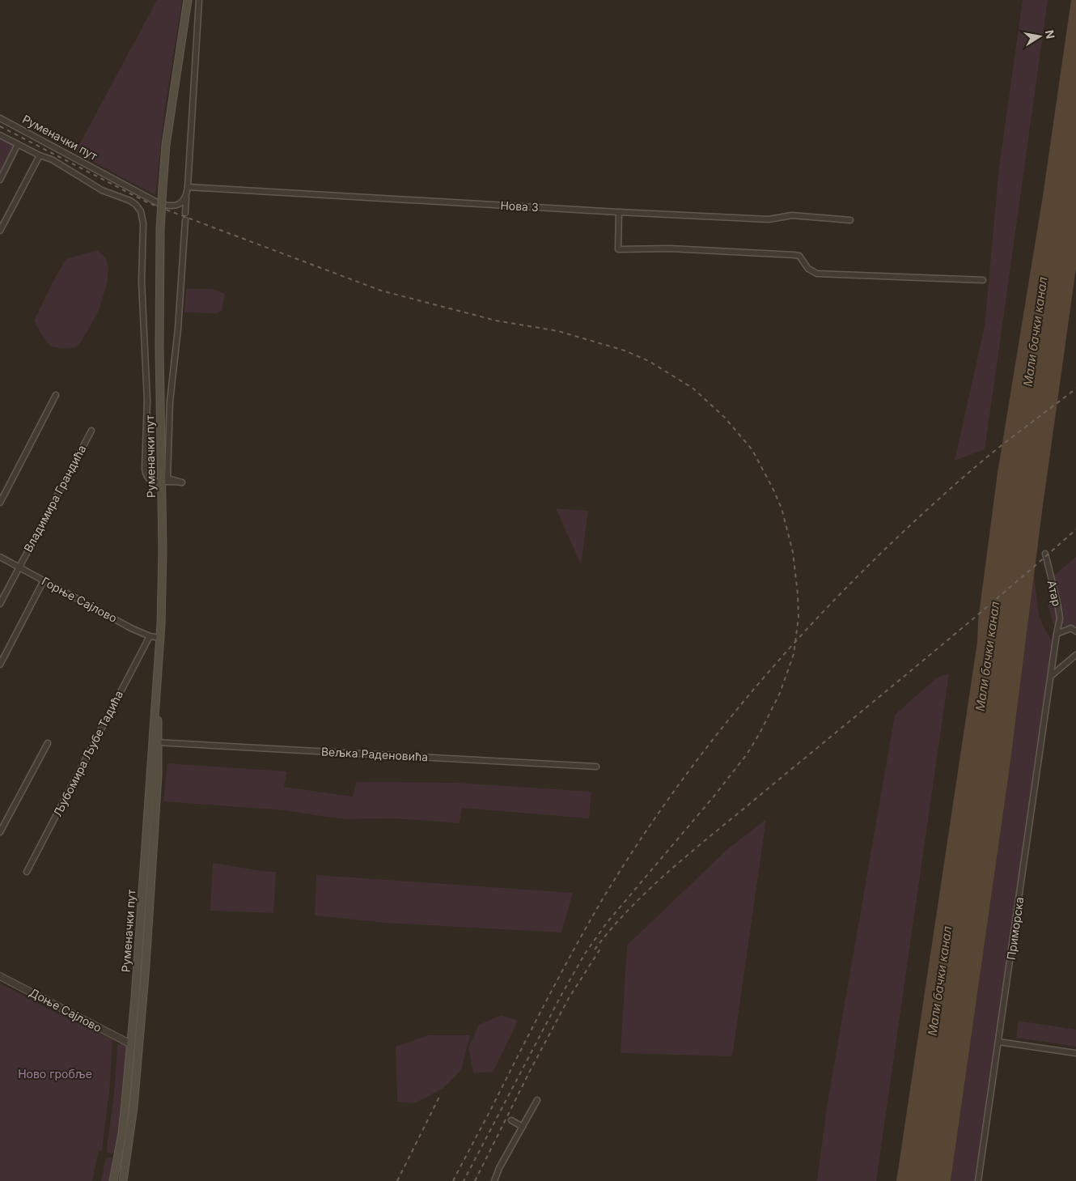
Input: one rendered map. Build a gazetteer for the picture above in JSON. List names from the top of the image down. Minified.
{"streets":{"main road":["Руменачки пут"],"street":["Нова 3","Владимира Грандића","Атар","Горње Сајлово","Љубомира Љубе Тадића","Вељка Раденовића","Приморска","Доње Сајлово"]},"crossings":[["Руменачки пут","Горње Сајлово"],["Руменачки пут","Вељка Раденовића"],["Руменачки пут","Доње Сајлово"],["Владимира Грандића","Горње Сајлово"],["Атар","Приморска"],["Горње Сајлово","Љубомира Љубе Тадића"]],"water":["Мали бачки канал"],"parks":["Ново гробље"],"north":"right"}
